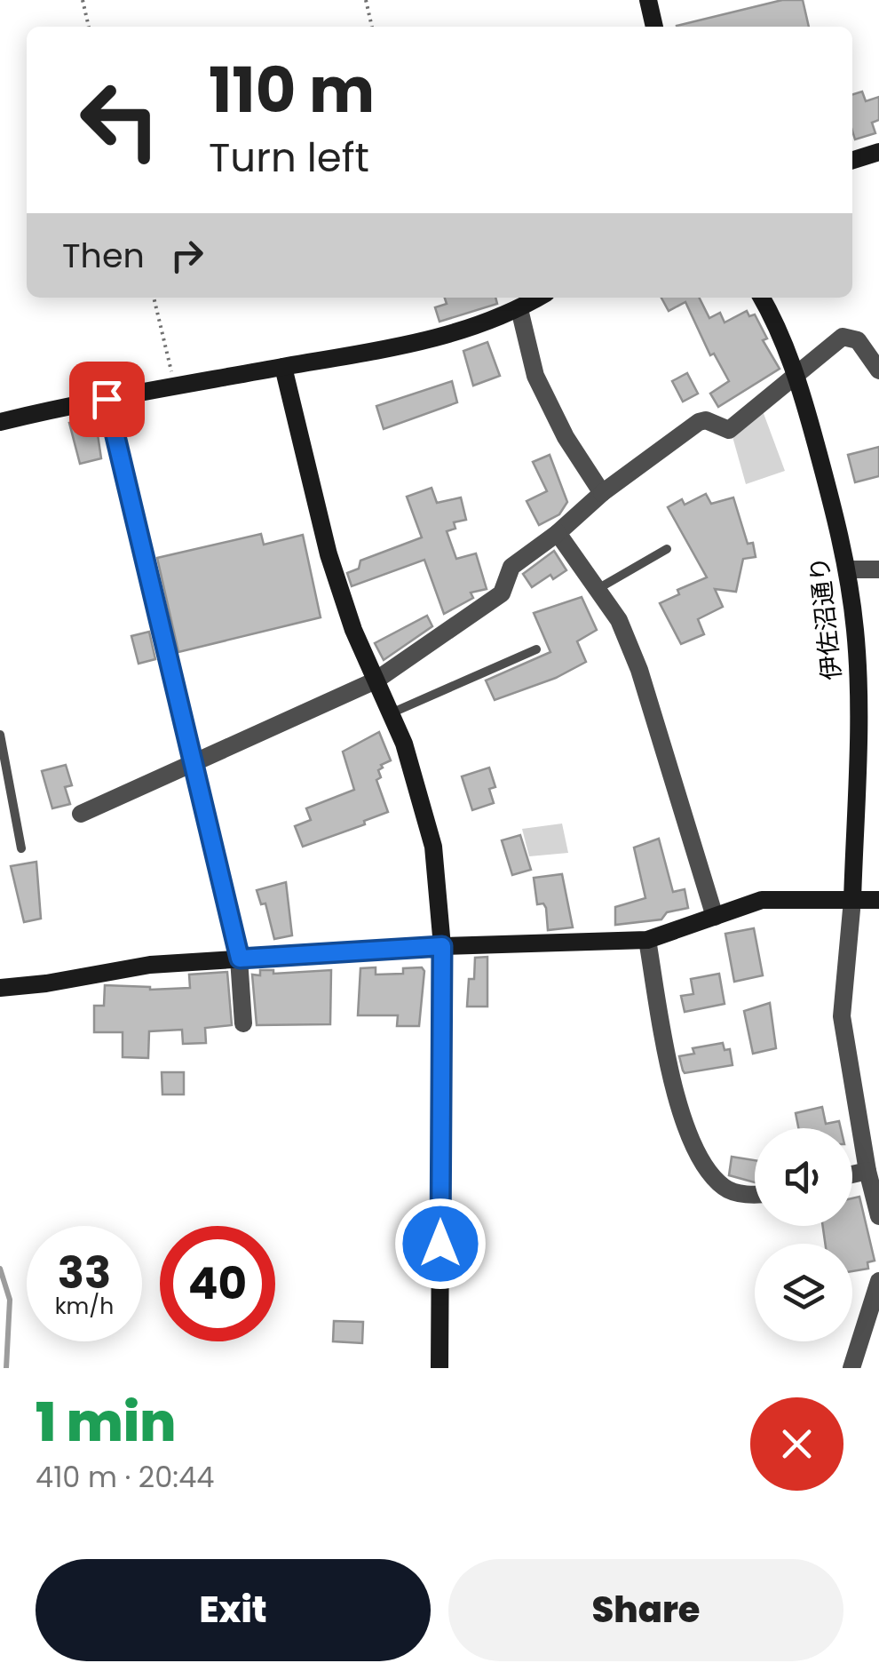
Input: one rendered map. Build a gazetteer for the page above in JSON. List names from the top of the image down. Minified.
{"streets":{"street":["伊佐沼通り"]},"page":{"turn":["110 m","Turn left"],"then":"Then","speed":"33 km/h","limit":"40","heading":["1 min","410 m · 20:44"],"buttons":["Exit","Share"]}}
